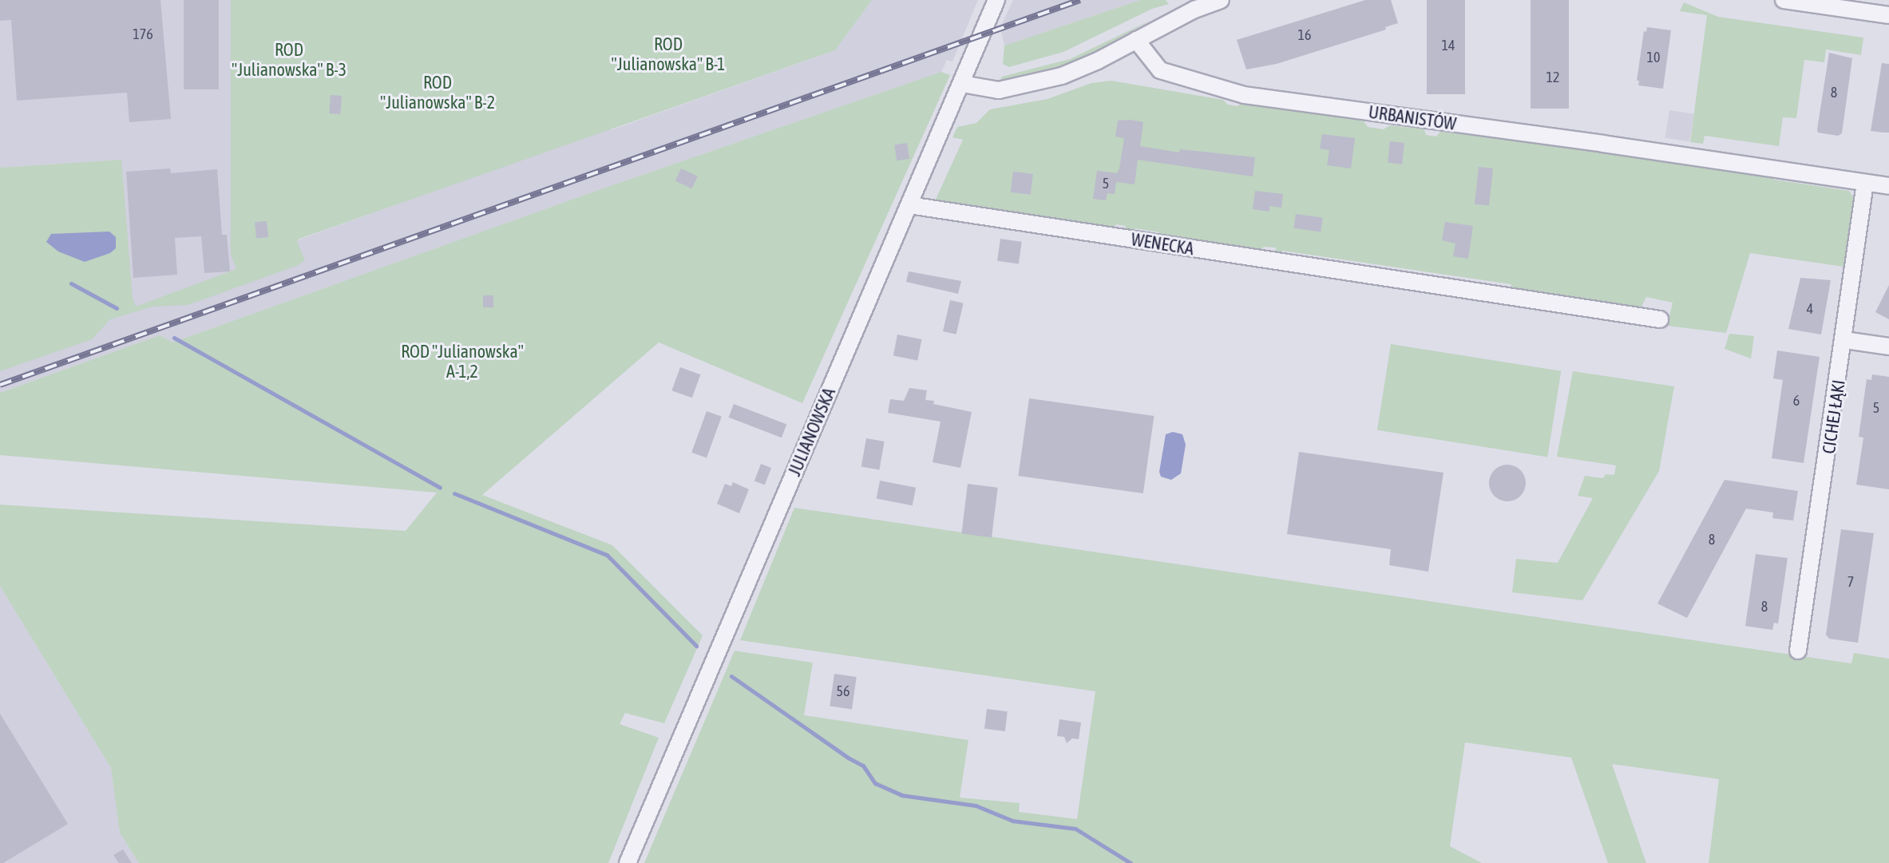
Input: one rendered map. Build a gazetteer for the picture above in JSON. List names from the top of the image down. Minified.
{"streets":{"street":["URBANISTÓW","WENECKA","CICHEJ ŁĄKI","JULIANOWSKA"]},"crossings":[["URBANISTÓW","CICHEJ ŁĄKI"],["WENECKA","JULIANOWSKA"]],"parks":["ROD \"Julianowska\" B-1","ROD \"Julianowska\" B-3","ROD \"Julianowska\" B-2","ROD \"Julianowska\" A-1,2"],"house_numbers":["176","16","14","10","12","8","5","4","6","5","8","7","8","56"]}
